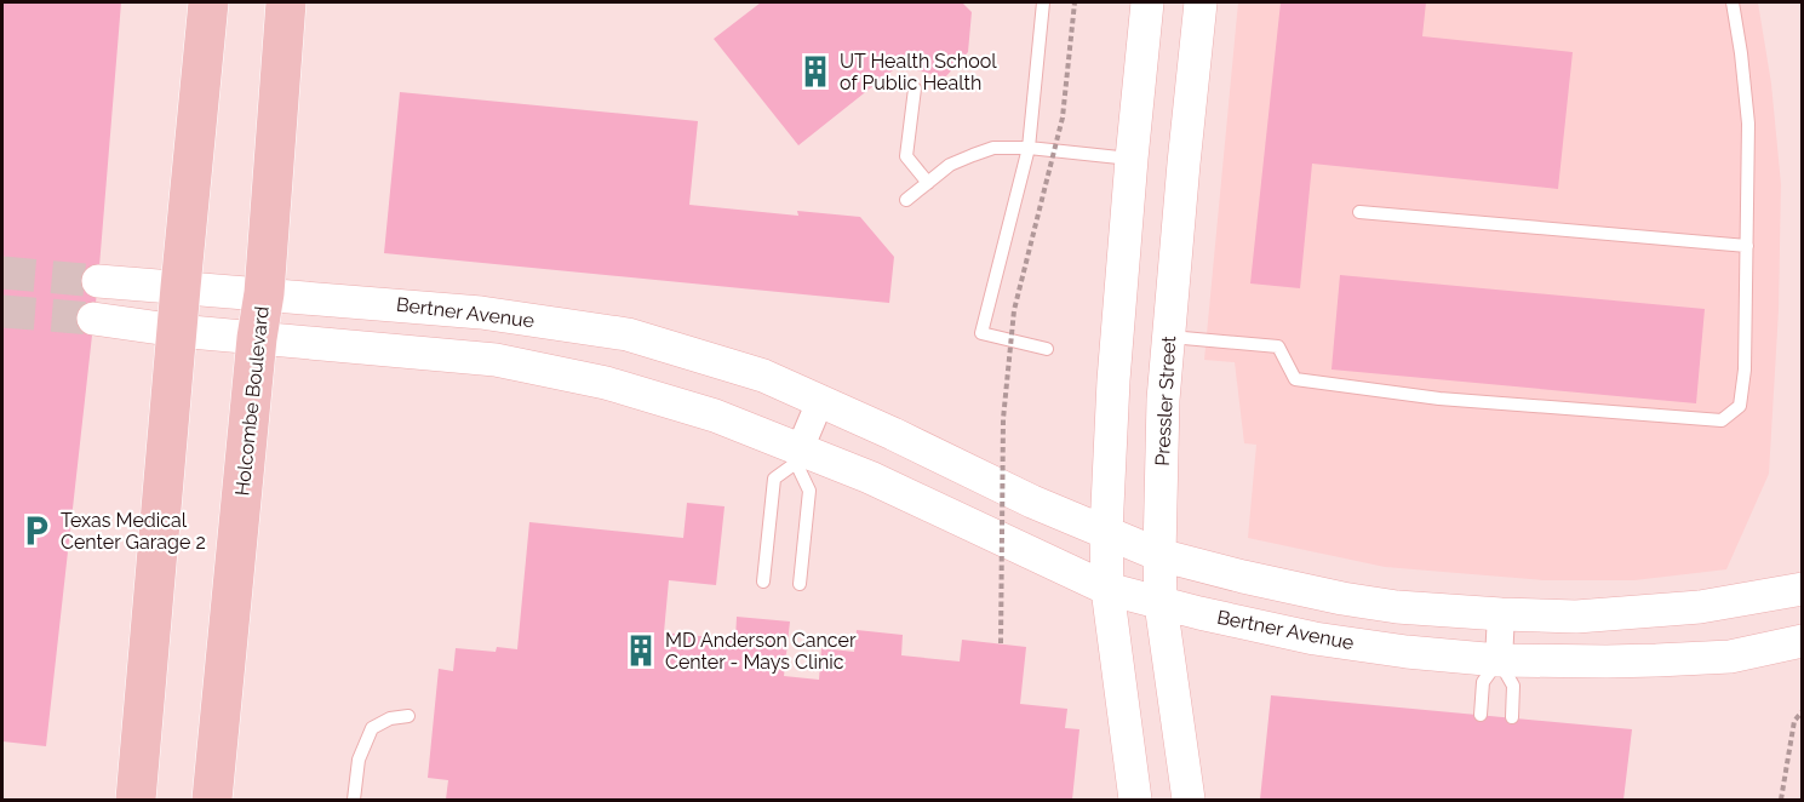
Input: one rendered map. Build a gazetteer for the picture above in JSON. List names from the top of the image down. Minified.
{"streets":{"main road":["Holcombe Boulevard"],"street":["Bertner Avenue","Pressler Street"]},"crossings":[["Bertner Avenue","Holcombe Boulevard"],["Bertner Avenue","Pressler Street"]],"places":{"building":["UT Health School of Public Health","MD Anderson Cancer Center - Mays Clinic"],"parking":["Texas Medical Center Garage 2"]}}
